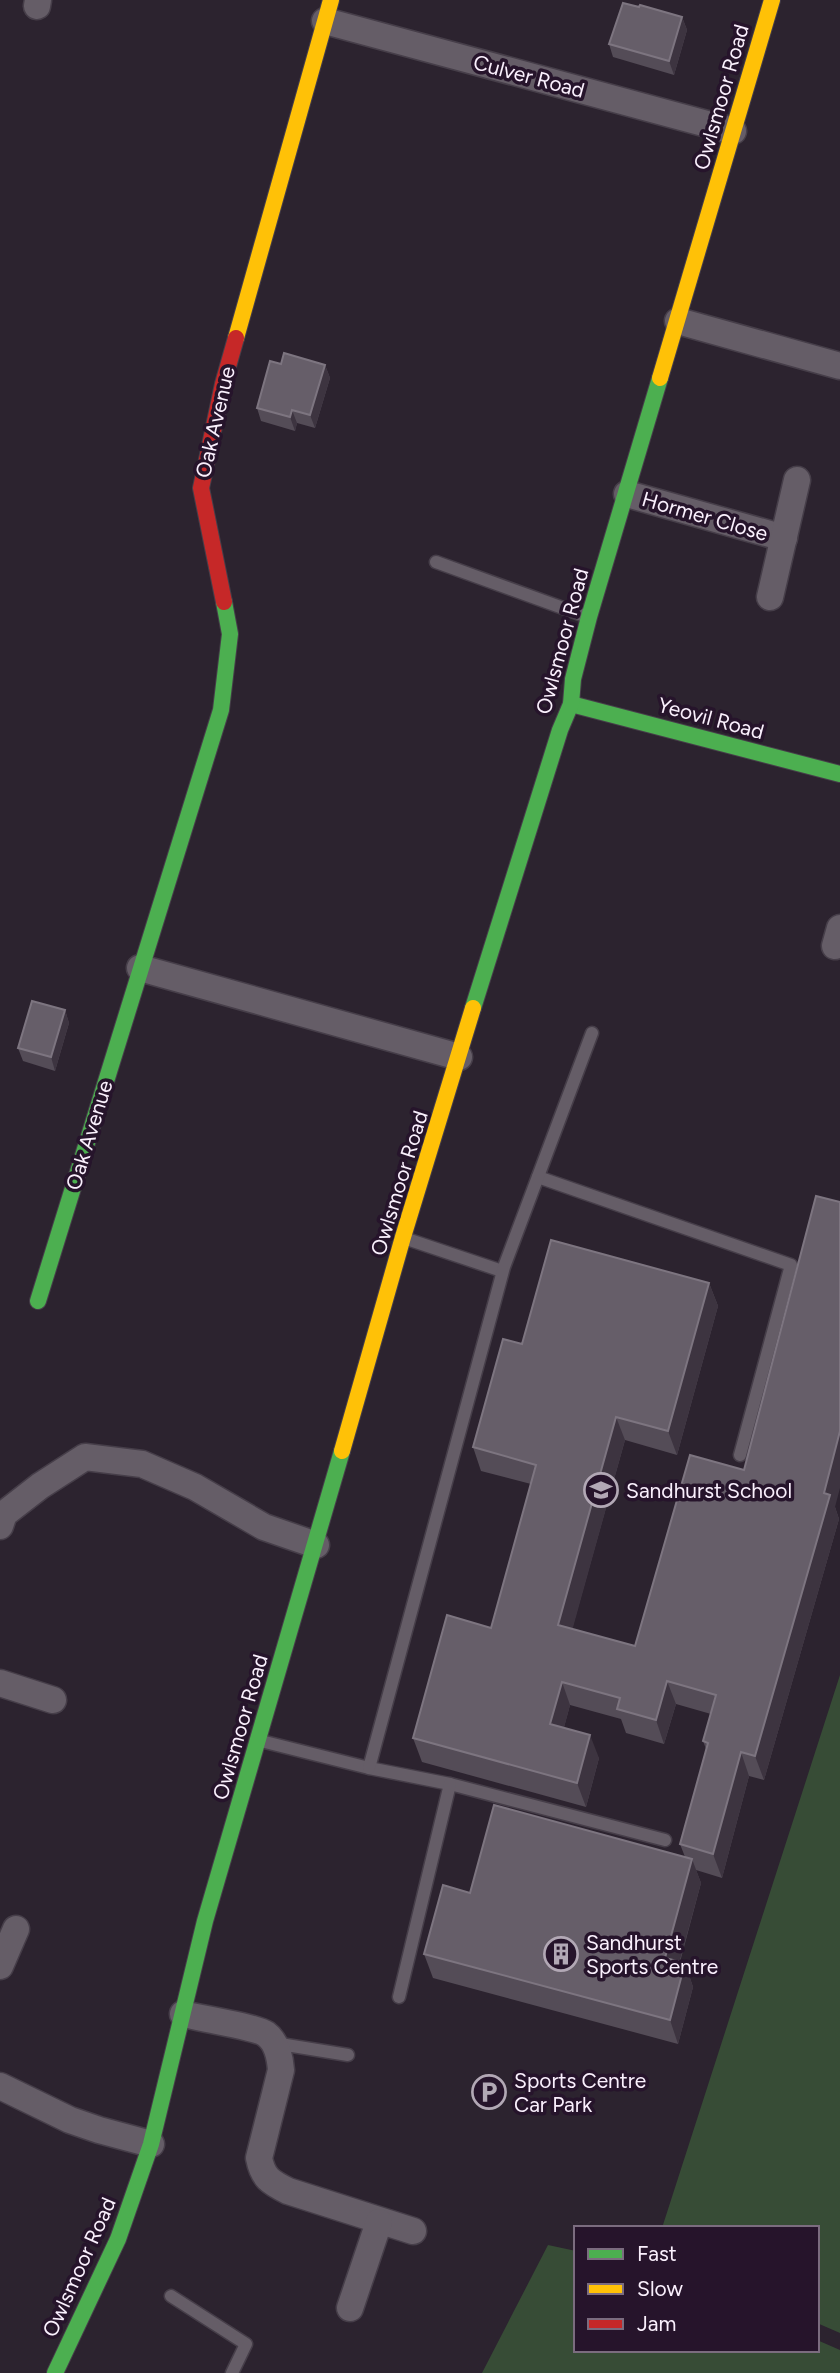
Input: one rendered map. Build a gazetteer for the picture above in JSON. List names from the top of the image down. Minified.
{"streets":{"street":["Culver Road","Owlsmoor Road","Oak Avenue","Hormer Close","Yeovil Road"]},"crossings":[["Culver Road","Owlsmoor Road"],["Culver Road","Oak Avenue"],["Owlsmoor Road","Hormer Close"],["Owlsmoor Road","Yeovil Road"]],"places":{"school or university":["Sandhurst School"],"building":["Sandhurst Sports Centre"],"parking":["Sports Centre Car Park"]},"legend":["Fast","Slow","Jam"]}
